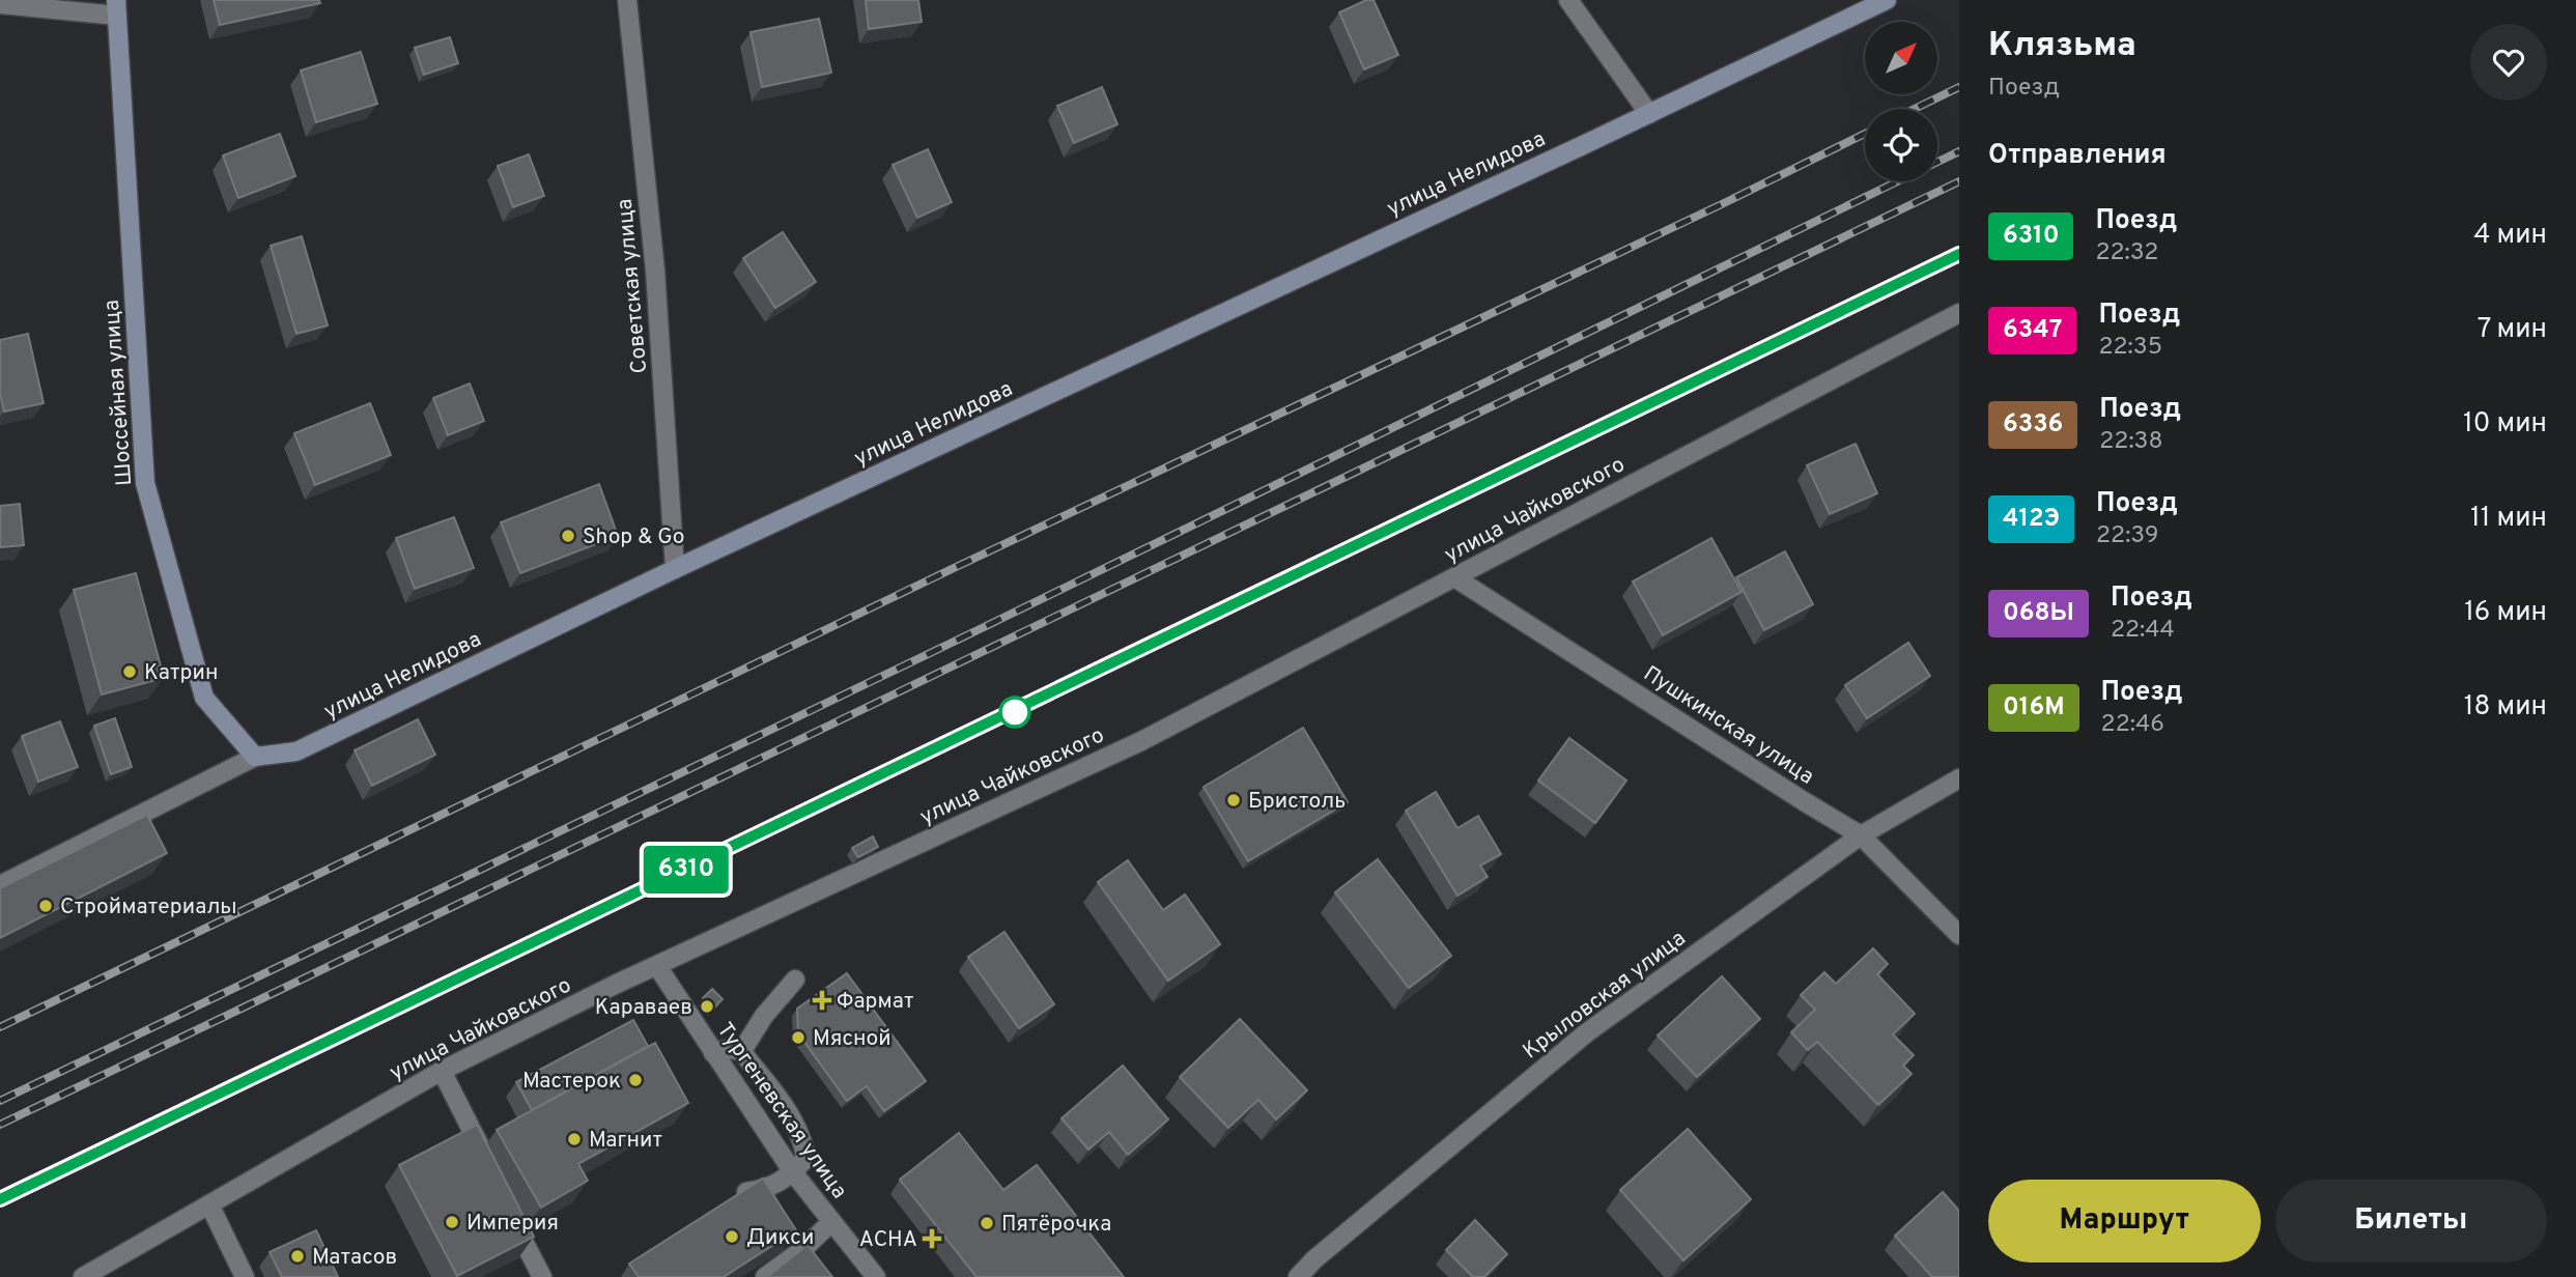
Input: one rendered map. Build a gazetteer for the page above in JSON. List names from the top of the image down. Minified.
{"streets":{"main road":["улица Нелидова","Шоссейная улица"],"street":["Советская улица","улица Чайковского","Пушкинская улица","Крыловская улица","Тургеневская улица"]},"crossings":[["улица Нелидова","Советская улица"],["улица Нелидова","Шоссейная улица"],["улица Чайковского","Пушкинская улица"],["улица Чайковского","Тургеневская улица"],["Пушкинская улица","Крыловская улица"]],"places":{"other":["Shop & Go","Катрин","Бристоль","Стройматериалы","Караваев","Мясной","Мастерок","Магнит","Империя","Пятёрочка","Дикси","Матасов"],"health":["Фармат","АСНА"]},"north":"top right","page":{"on_map":"6310","heading":[["Клязьма","Поезд"],"Отправления"],"list":[{"mark":"6310","name":"Поезд","note":"22:32","value":"4 мин"},{"mark":"6347","name":"Поезд","note":"22:35","value":"7 мин"},{"mark":"6336","name":"Поезд","note":"22:38","value":"10 мин"},{"mark":"412Э","name":"Поезд","note":"22:39","value":"11 мин"},{"mark":"068Ы","name":"Поезд","note":"22:44","value":"16 мин"},{"mark":"016М","name":"Поезд","note":"22:46","value":"18 мин"}],"buttons":["Маршрут","Билеты"]}}
